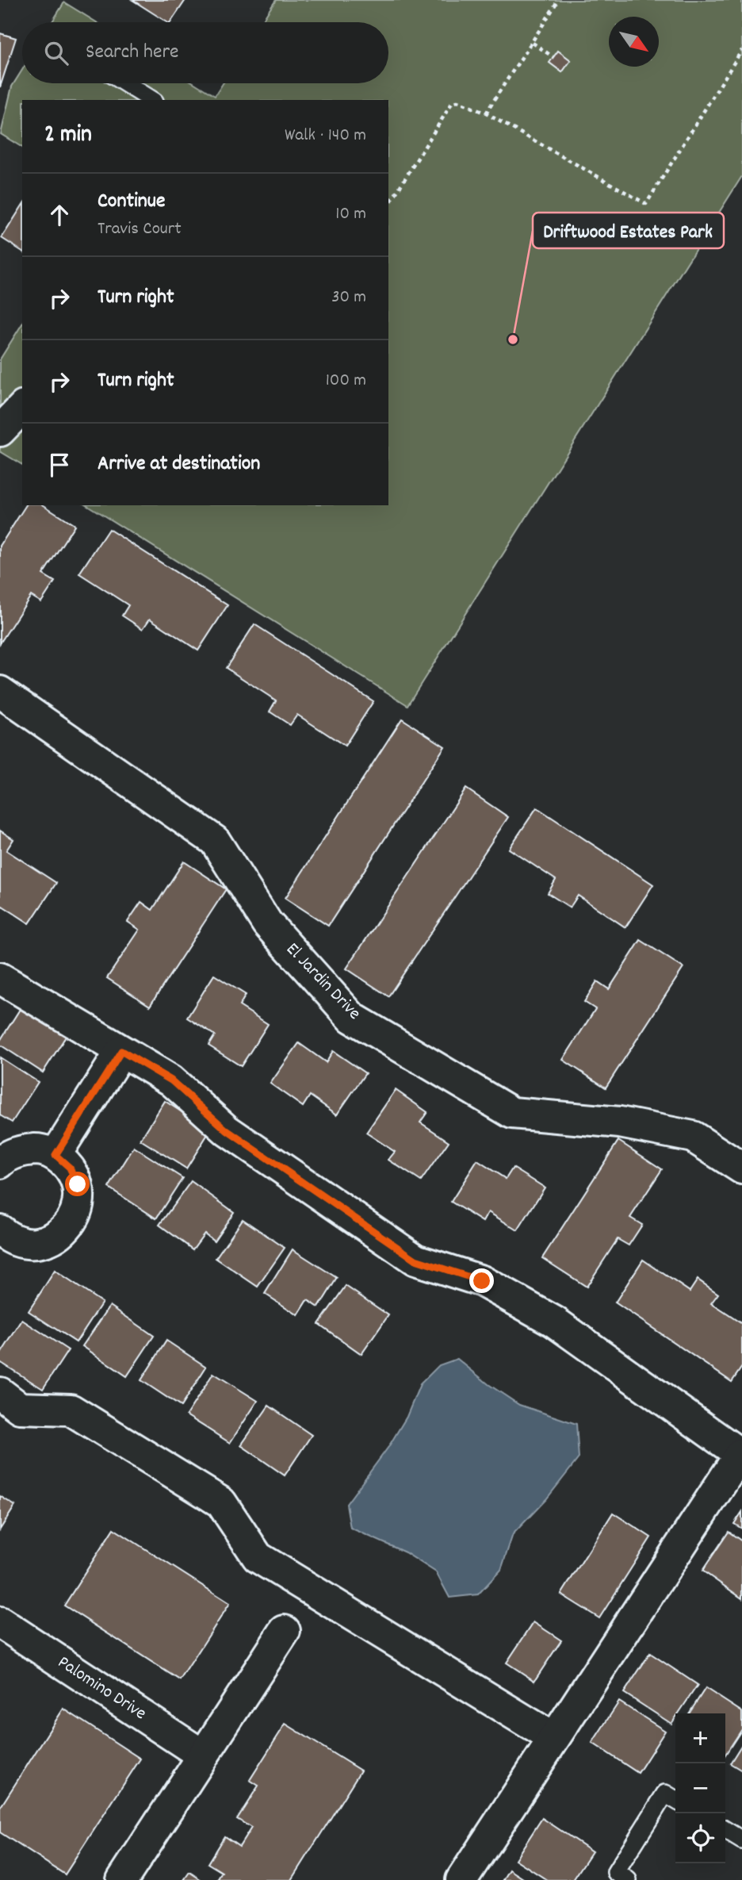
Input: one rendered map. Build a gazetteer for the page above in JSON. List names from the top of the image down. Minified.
{"streets":{"street":["El Jardin Drive","Palomino Drive"]},"places":["Driftwood Estates Park"],"north":"bottom right","page":{"search":"Search here","heading":["2 min","Walk · 140 m"],"list":[["Continue","Travis Court","10 m"],["Turn right","30 m"],["Turn right","100 m"],"Arrive at destination"],"map_buttons":["+","−"]}}
